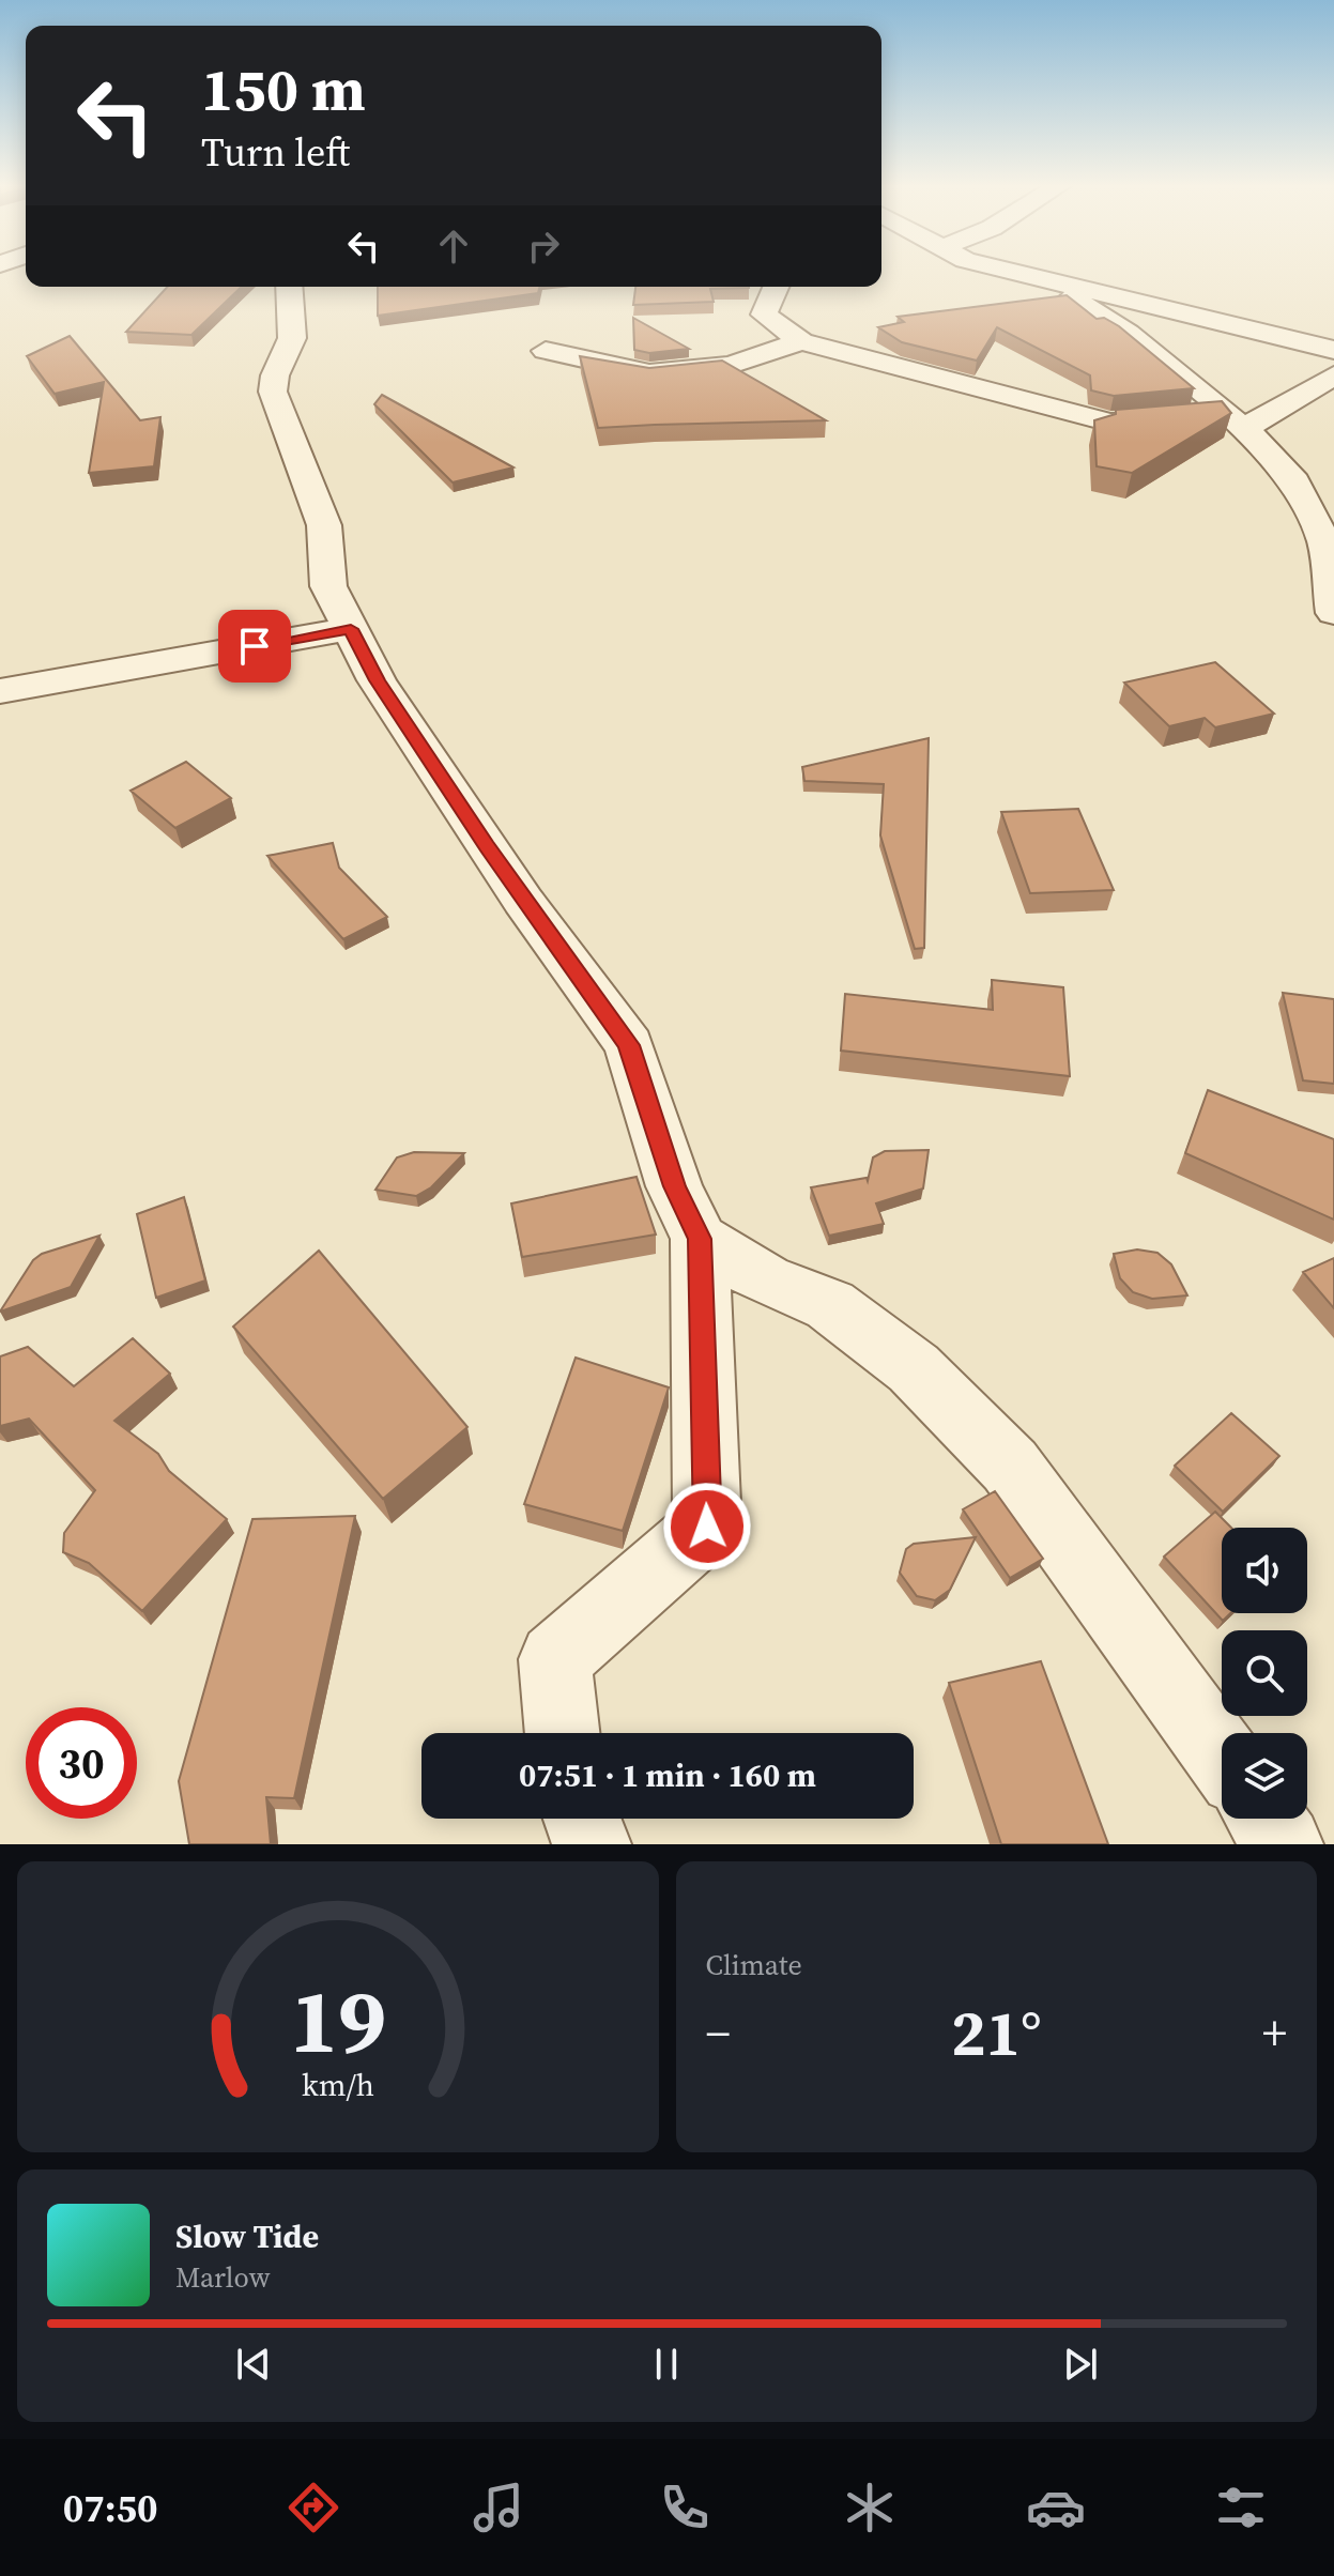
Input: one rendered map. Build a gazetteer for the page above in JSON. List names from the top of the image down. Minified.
{"page":{"turn":["150 m","Turn left"],"limit":"30","trip":"07:51 · 1 min · 160 m","tile":"Climate","heat":["−","21°","+"],"song":["Slow Tide","Marlow"],"tabs":"07:50","gauge":["19","km/h"]}}
